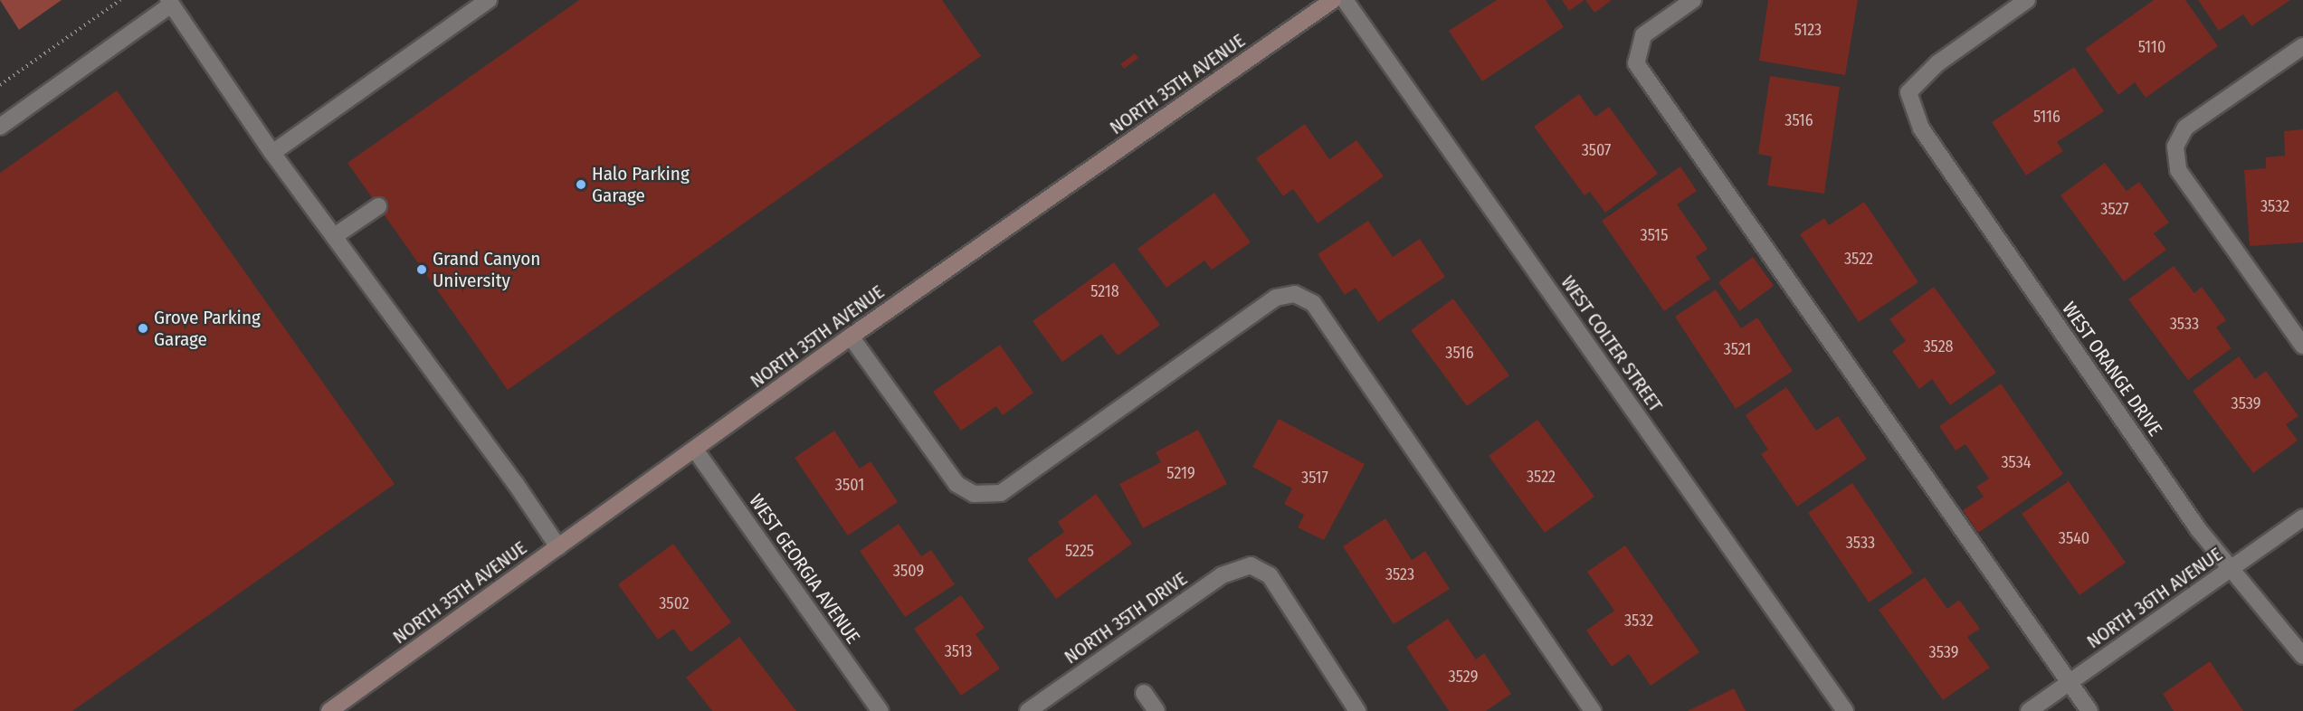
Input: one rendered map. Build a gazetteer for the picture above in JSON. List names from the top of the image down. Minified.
{"streets":{"main road":["NORTH 35TH AVENUE"],"street":["WEST COLTER STREET","WEST ORANGE DRIVE","WEST GEORGIA AVENUE","NORTH 36TH AVENUE","NORTH 35TH DRIVE"]},"crossings":[["NORTH 35TH AVENUE","WEST GEORGIA AVENUE"],["WEST ORANGE DRIVE","NORTH 36TH AVENUE"]],"places":["Halo Parking Garage","Grand Canyon University","Grove Parking Garage"],"house_numbers":["5123","5110","5116","3516","3507","3532","3527","3515","3522","5218","3533","3528","3521","3516","3539","3534","5219","3522","3517","3501","3540","3533","5225","3509","3523","3502","3532","3513","3539","3529"]}
